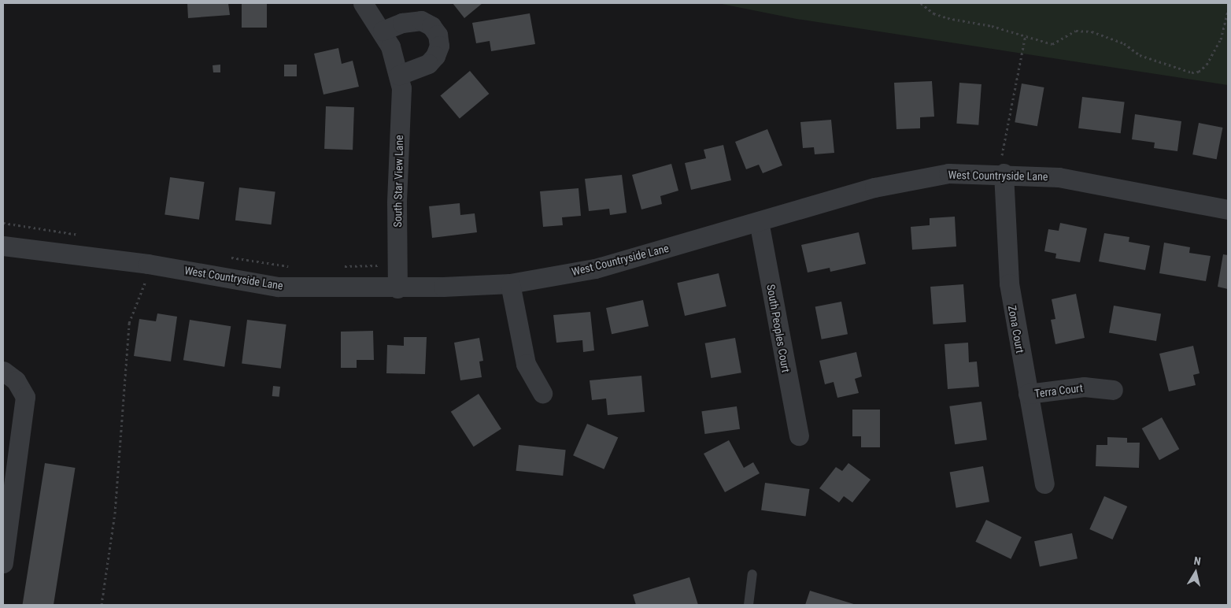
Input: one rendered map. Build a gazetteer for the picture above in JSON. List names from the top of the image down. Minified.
{"streets":{"street":["West Countryside Lane","South Star View Lane","South Peoples Court","Zona Court","Terra Court"]},"crossings":[["West Countryside Lane","South Star View Lane"],["West Countryside Lane","South Peoples Court"],["West Countryside Lane","Zona Court"],["Zona Court","Terra Court"]],"north":"top"}
